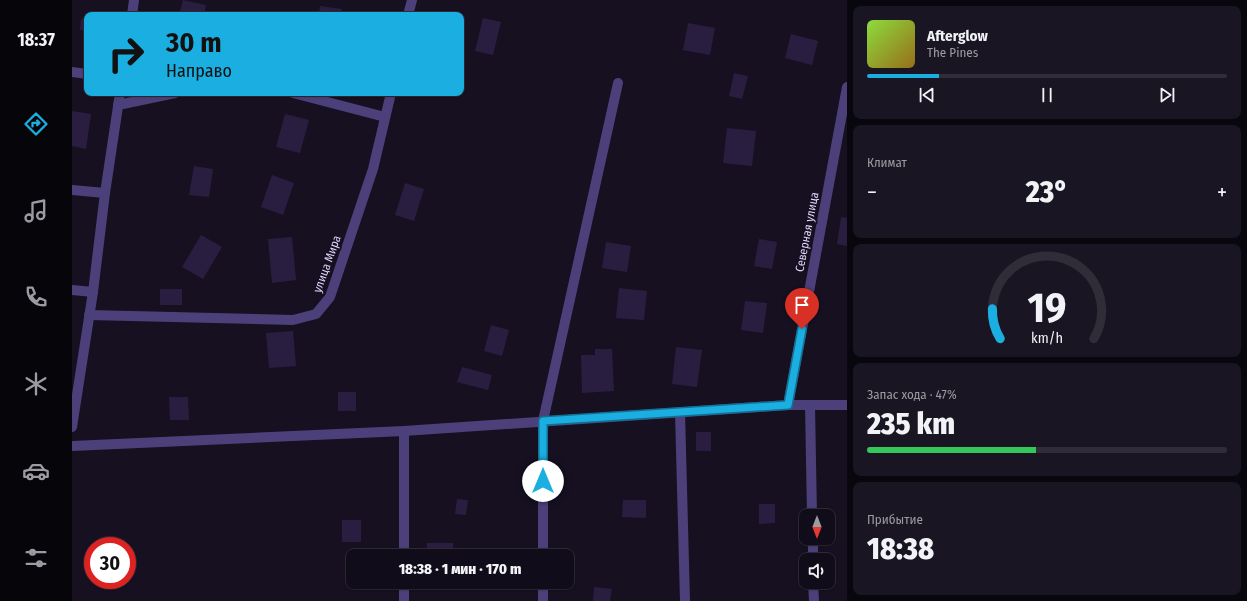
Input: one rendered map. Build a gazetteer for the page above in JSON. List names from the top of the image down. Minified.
{"streets":{"street":["Северная улица","улица Мира"]},"north":"bottom","page":{"tabs":"18:37","turn":["30 m","Направо"],"song":["Afterglow","The Pines"],"tile":["Климат",["Запас хода · 47%","235 km"],["Прибытие","18:38"]],"heat":["−","23°","+"],"limit":"30","trip":"18:38 · 1 мин · 170 m","gauge":["19","km/h"]}}
